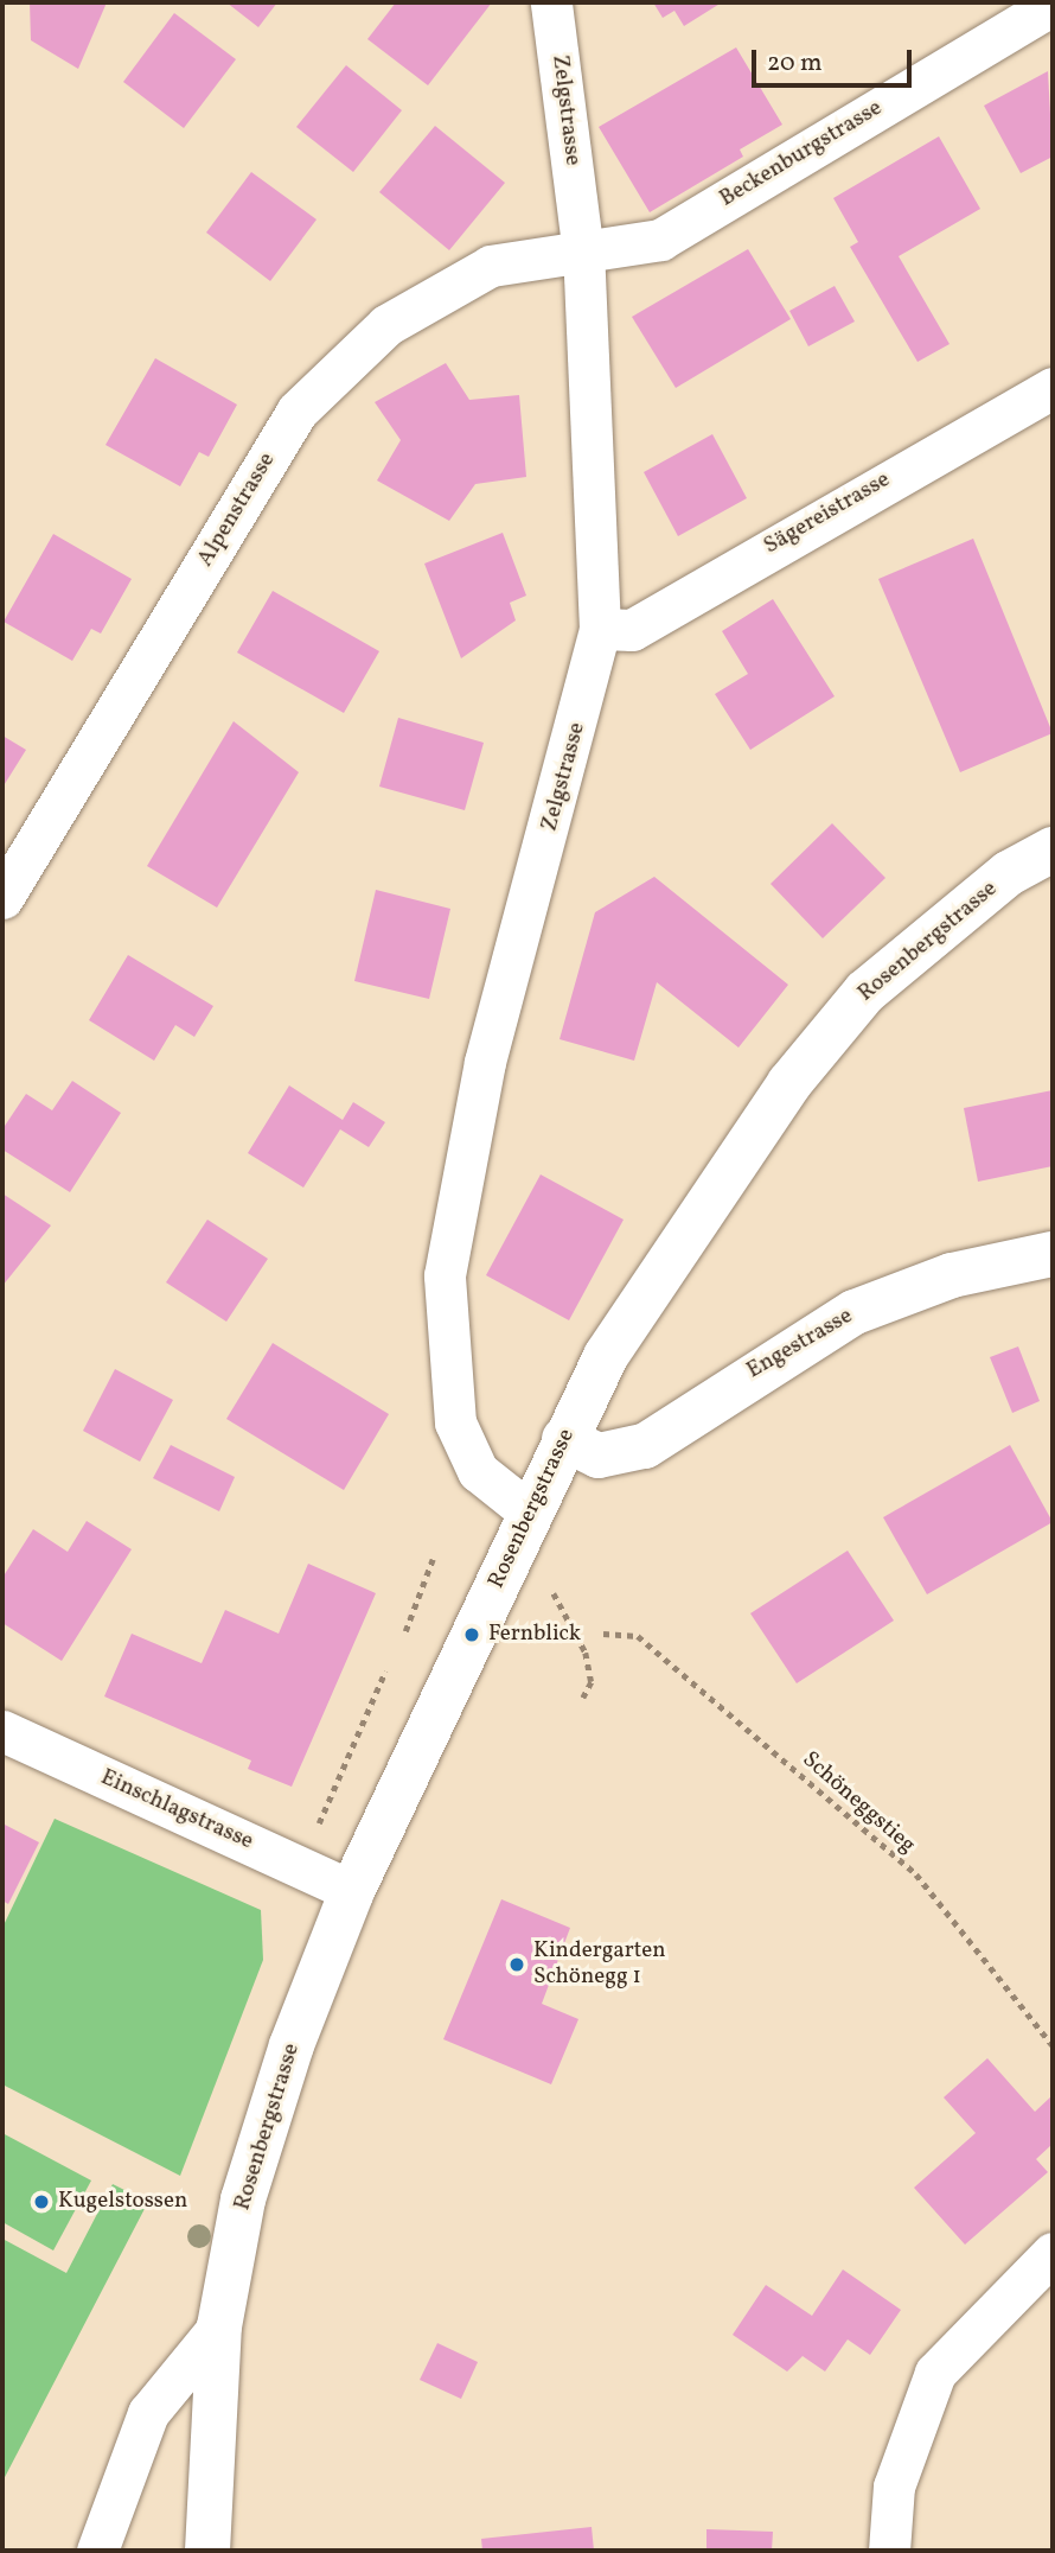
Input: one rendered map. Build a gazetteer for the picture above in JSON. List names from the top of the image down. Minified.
{"streets":{"street":["Zelgstrasse","Beckenburgstrasse","Alpenstrasse","Sägereistrasse","Rosenbergstrasse","Engestrasse","Einschlagstrasse"],"path":["Schöneggstieg"]},"crossings":[["Zelgstrasse","Beckenburgstrasse"],["Zelgstrasse","Alpenstrasse"],["Zelgstrasse","Sägereistrasse"],["Zelgstrasse","Rosenbergstrasse"],["Beckenburgstrasse","Alpenstrasse"],["Rosenbergstrasse","Engestrasse"],["Rosenbergstrasse","Einschlagstrasse"]],"places":["Fernblick","Kindergarten Schönegg 1","Kugelstossen"],"scale_bar":"20 m"}
